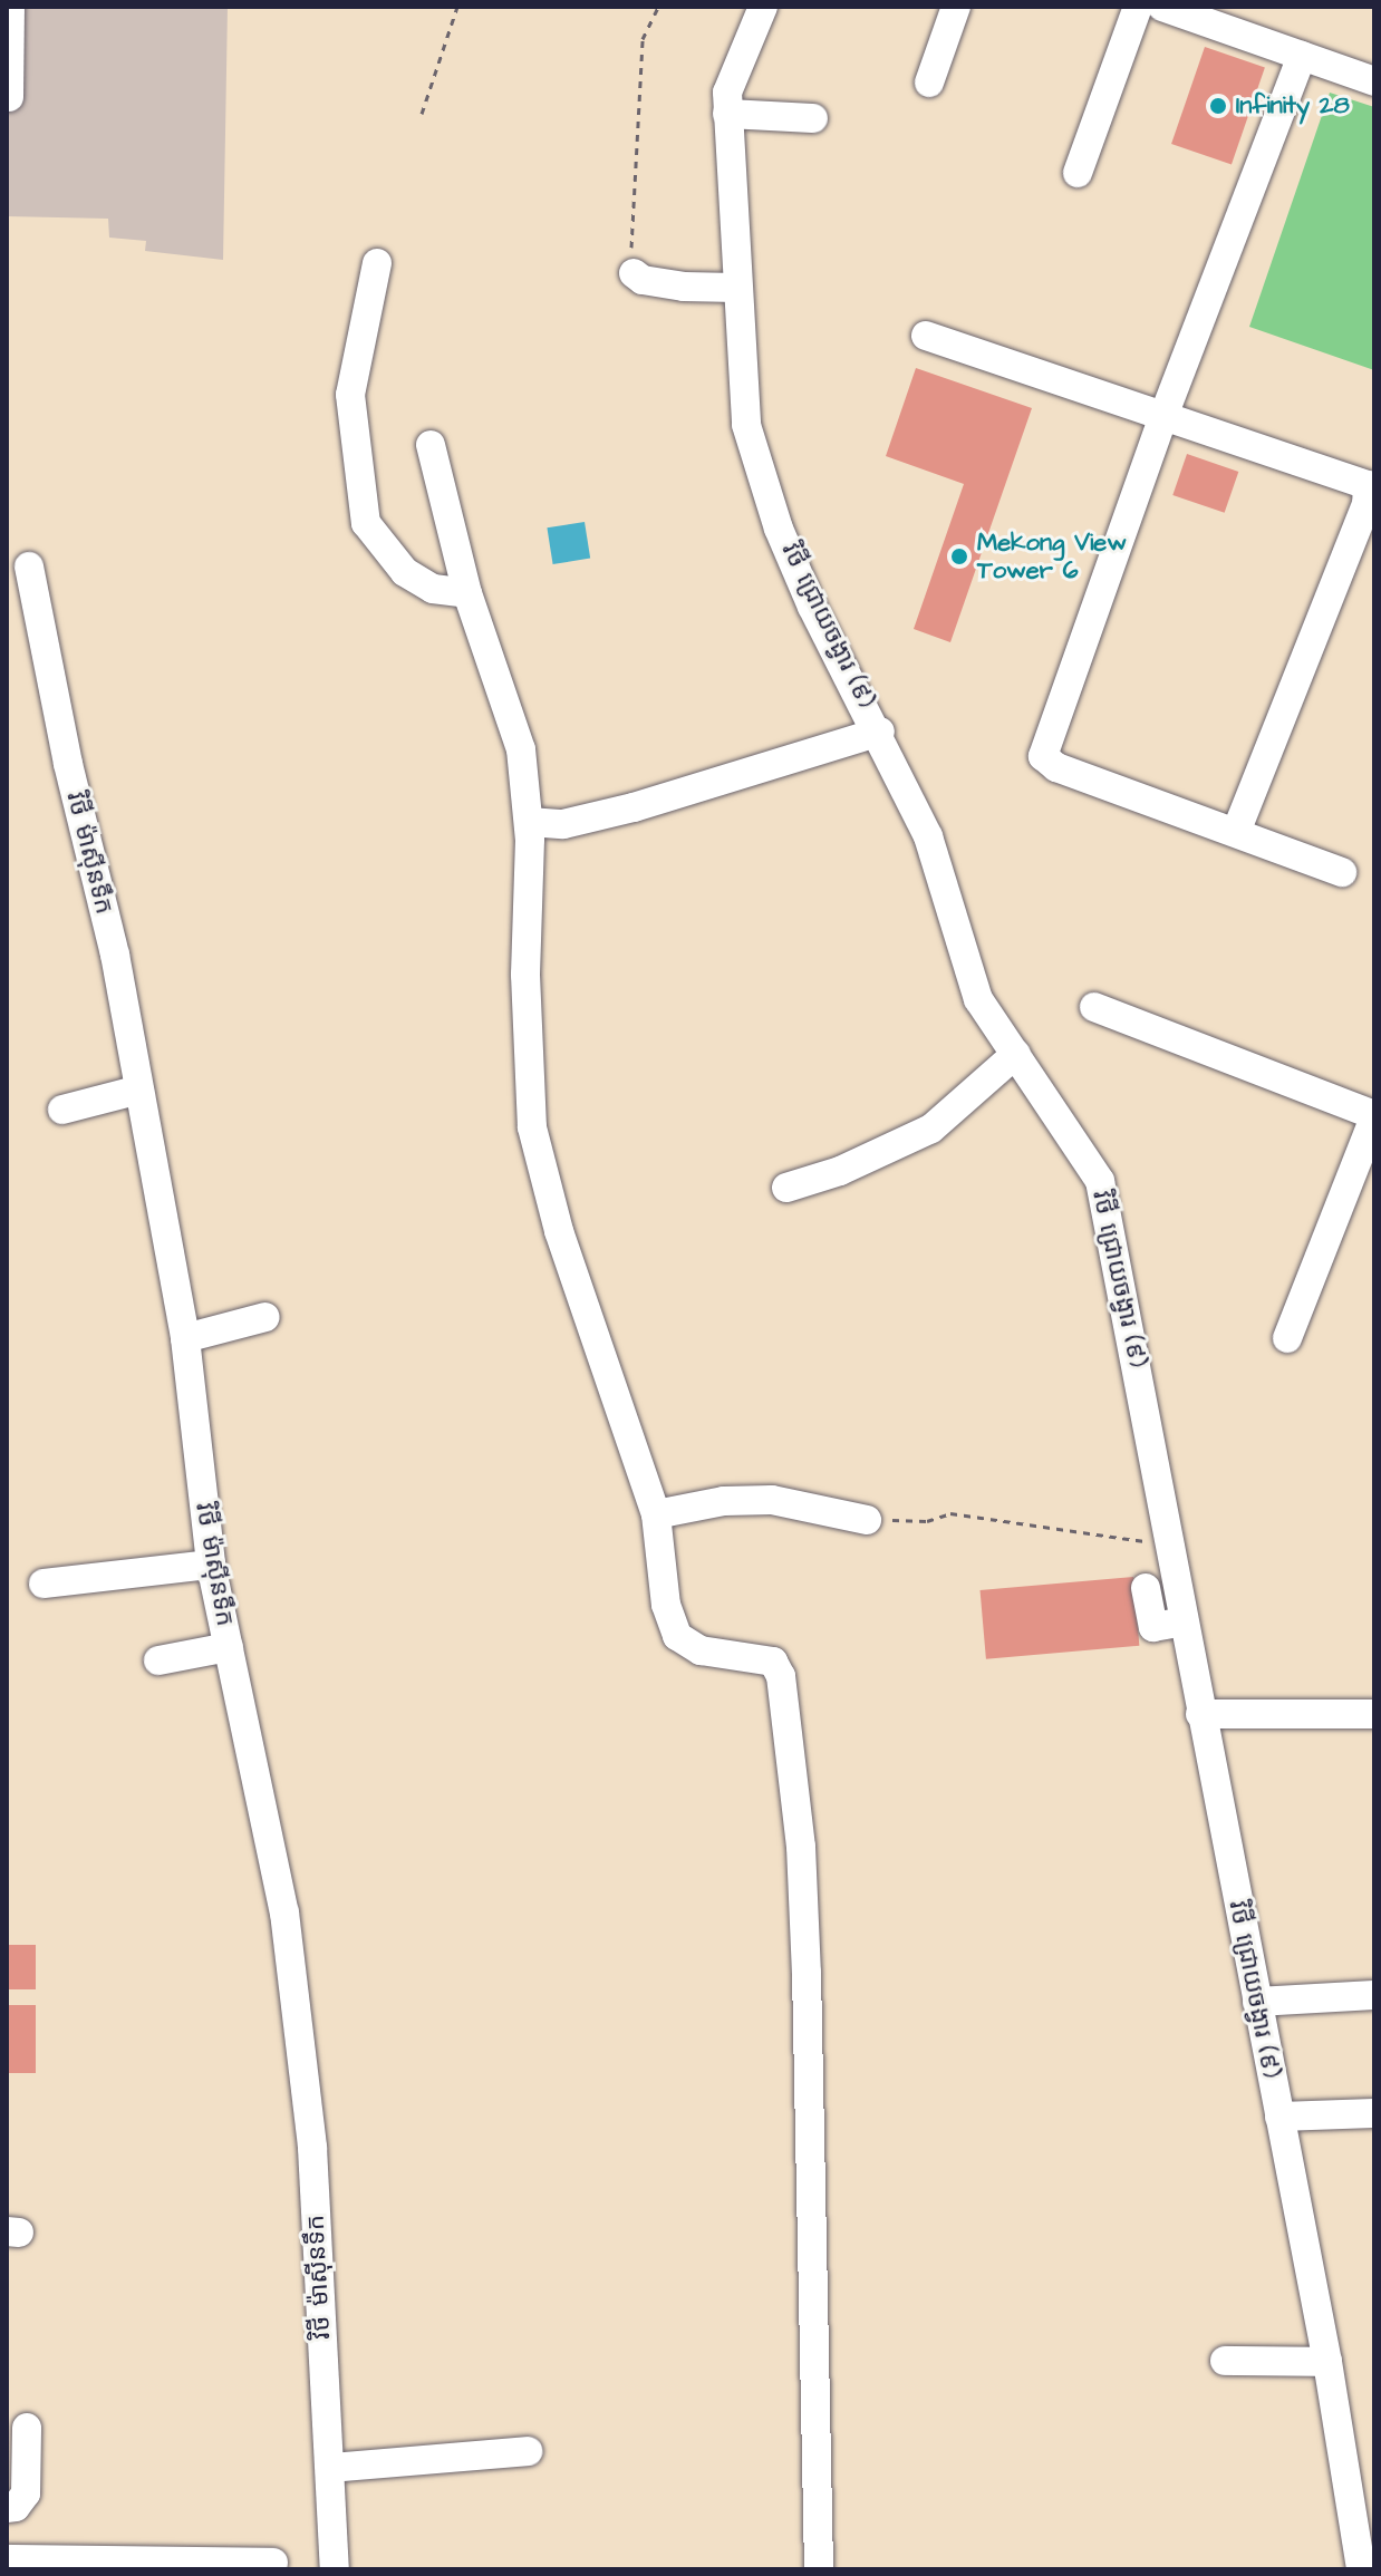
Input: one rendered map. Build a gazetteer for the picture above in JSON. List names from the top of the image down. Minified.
{"streets":{"street":["វិថី ជ្រោយចង្វារ (៩)","វិថី ម៉ាស៊ីនទឹក"]},"places":["Infinity 28","Mekong View Tower 6"]}
